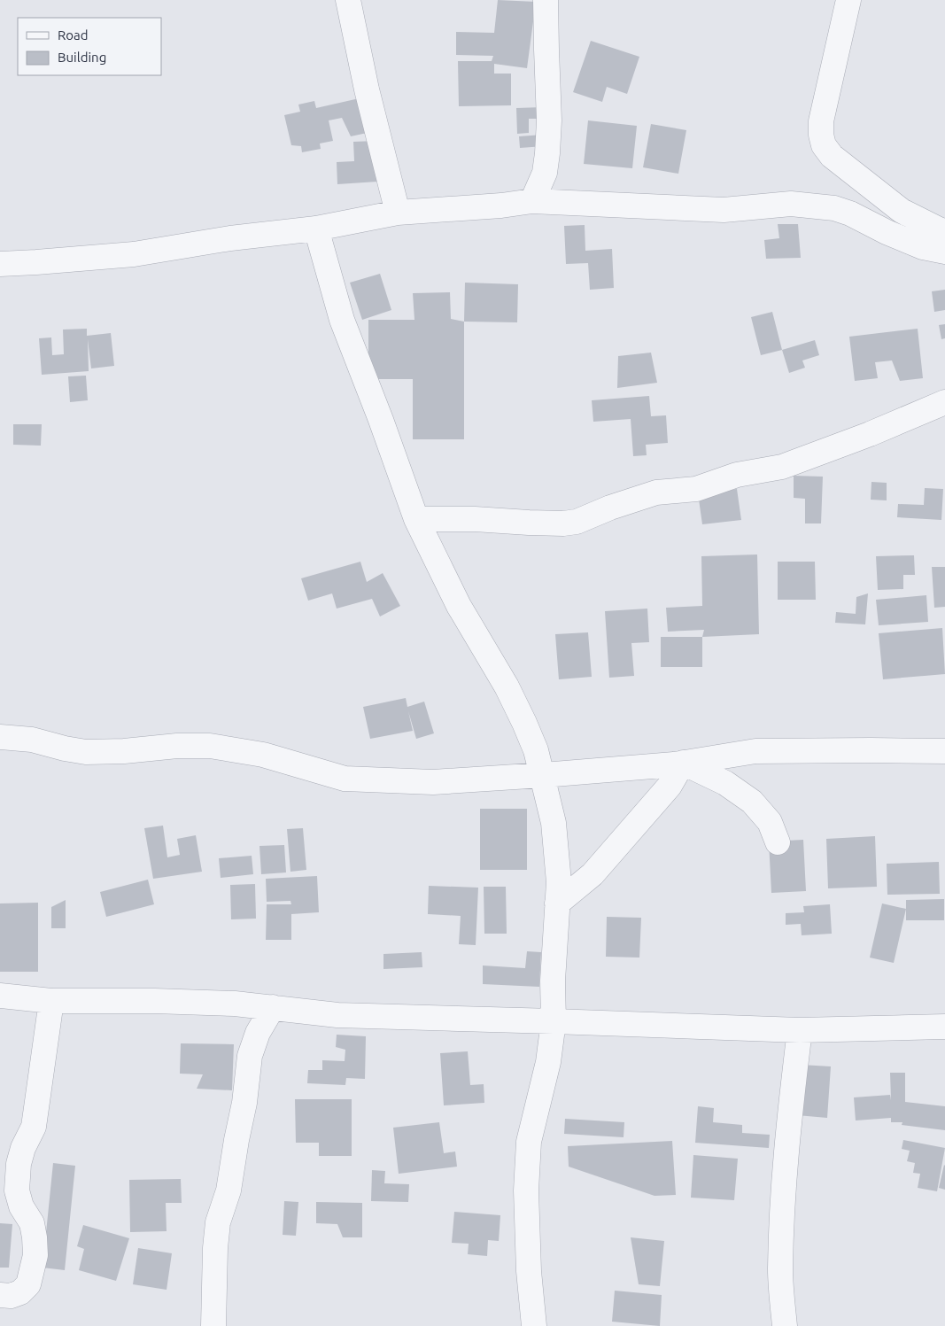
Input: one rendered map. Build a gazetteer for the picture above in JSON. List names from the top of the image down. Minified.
{"legend":["Road","Building"]}
